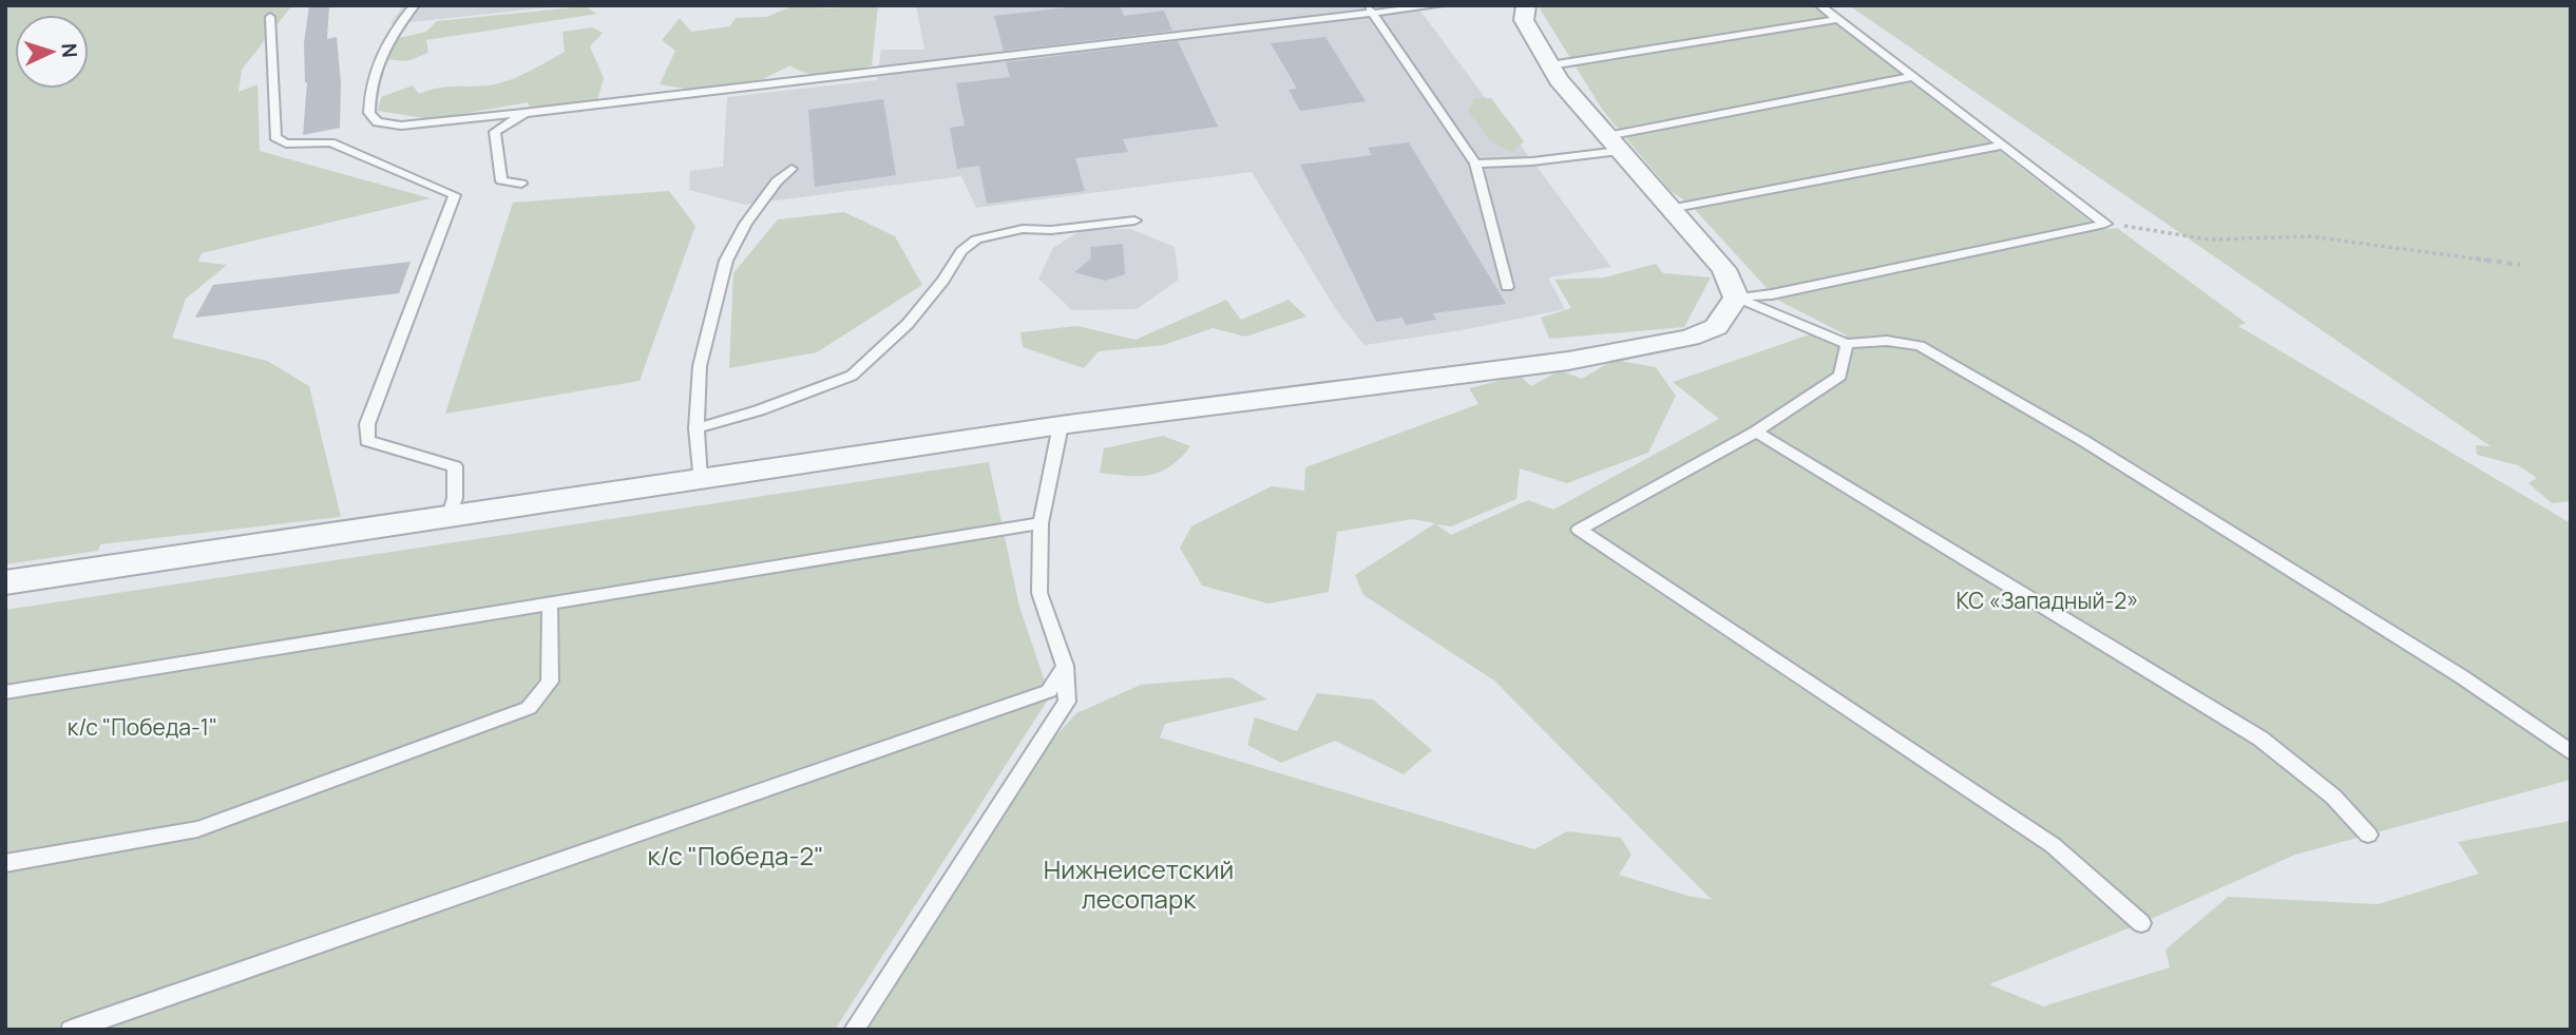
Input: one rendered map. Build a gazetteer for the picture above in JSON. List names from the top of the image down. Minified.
{"parks":["КС «Западный-2»","к/с \"Победа-1\"","к/с \"Победа-2\"","Нижнеисетский лесопарк"],"north":"right"}
